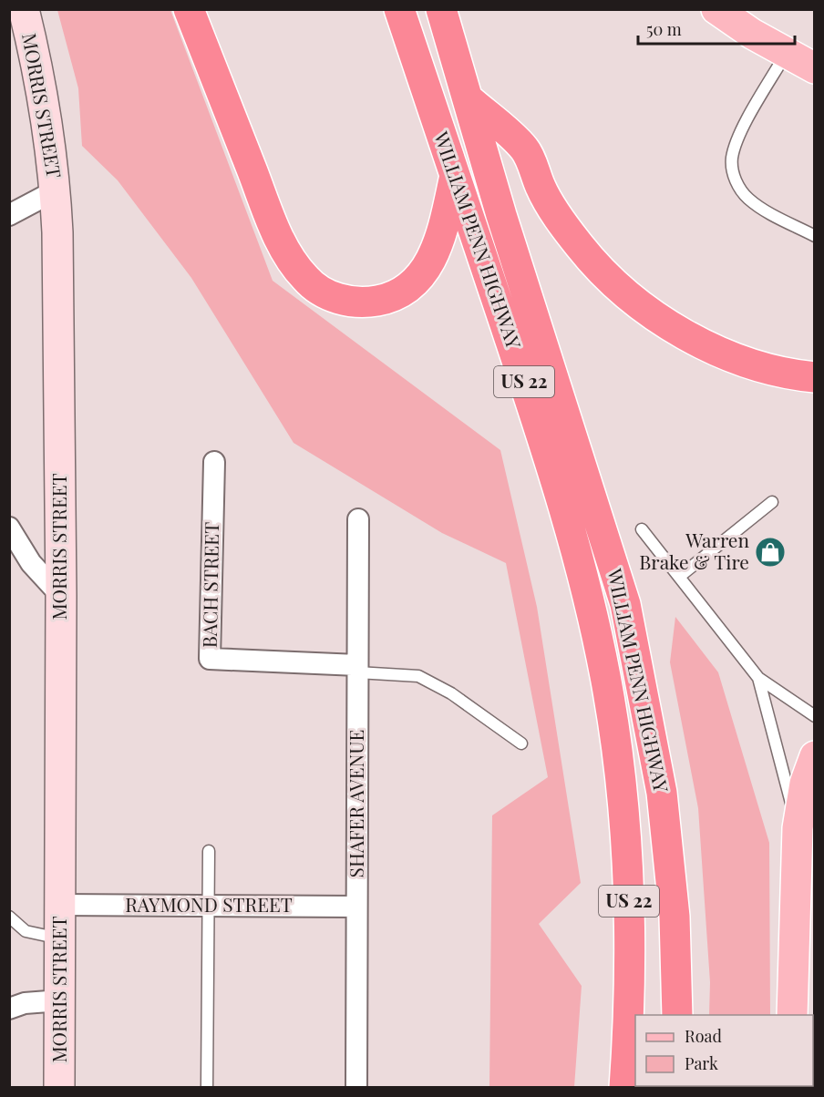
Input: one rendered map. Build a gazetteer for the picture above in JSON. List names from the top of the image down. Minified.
{"streets":{"highway":["WILLIAM PENN HIGHWAY","US 22"],"street":["MORRIS STREET","BACH STREET","SHAFER AVENUE","RAYMOND STREET"]},"crossings":[["MORRIS STREET","RAYMOND STREET"],["BACH STREET","SHAFER AVENUE"],["SHAFER AVENUE","RAYMOND STREET"]],"places":{"shop":["Warren Brake & Tire"]},"legend":["Road","Park"],"scale_bar":"50 m"}
